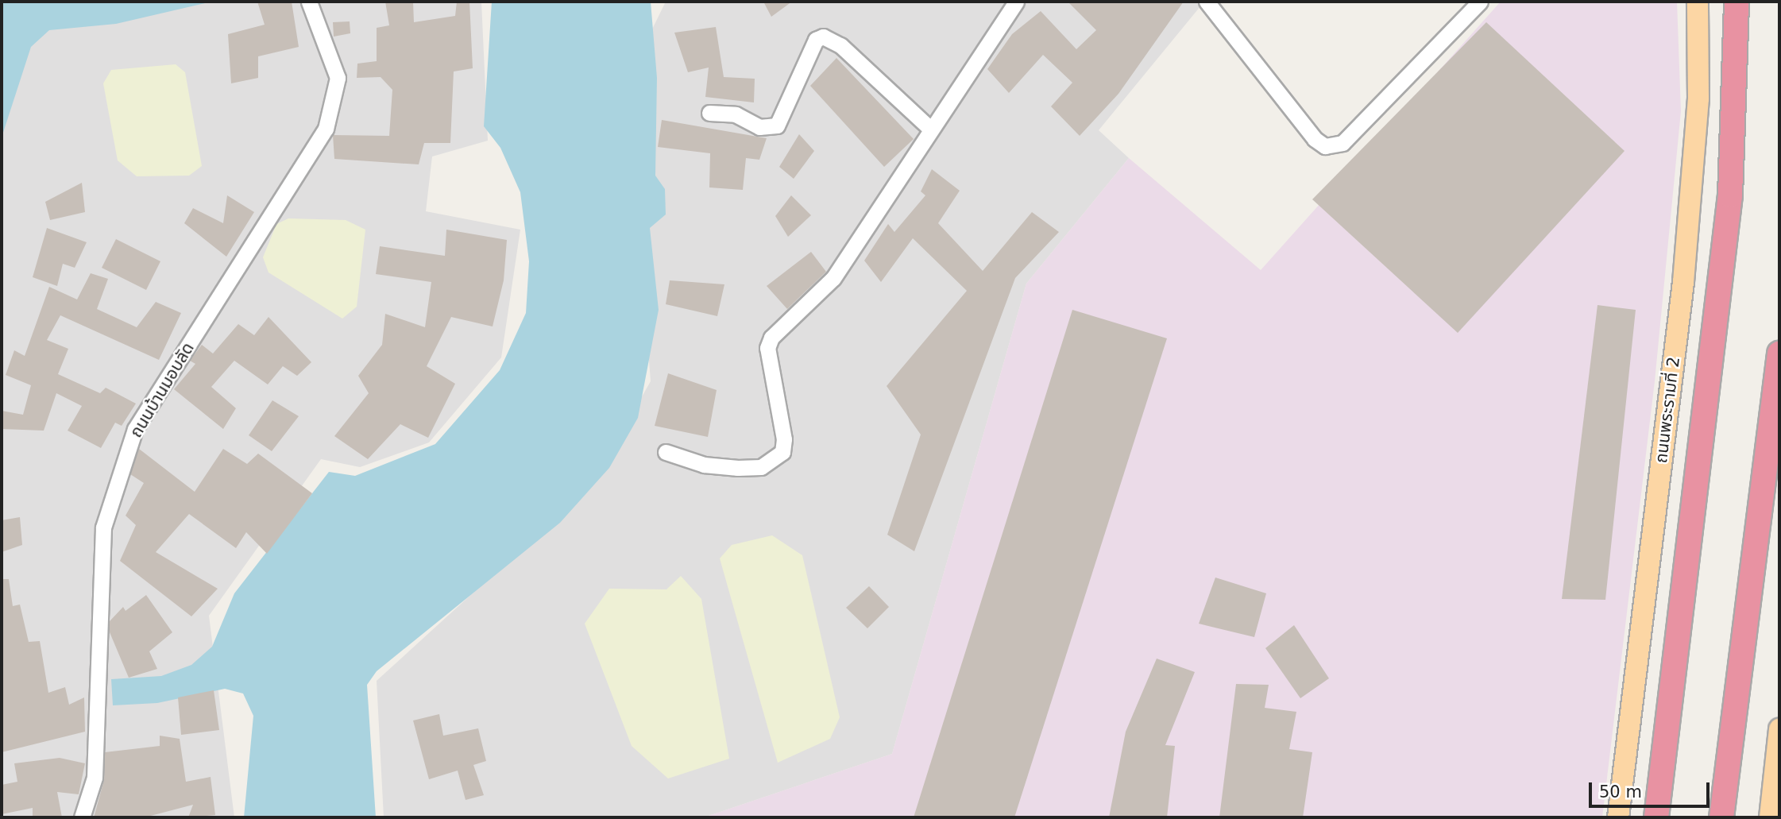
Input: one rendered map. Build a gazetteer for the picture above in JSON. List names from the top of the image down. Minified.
{"streets":{"main road":["ถนนพระรามที่ 2"],"street":["ถนนบ้านมอบลัด"]},"scale_bar":"50 m"}
